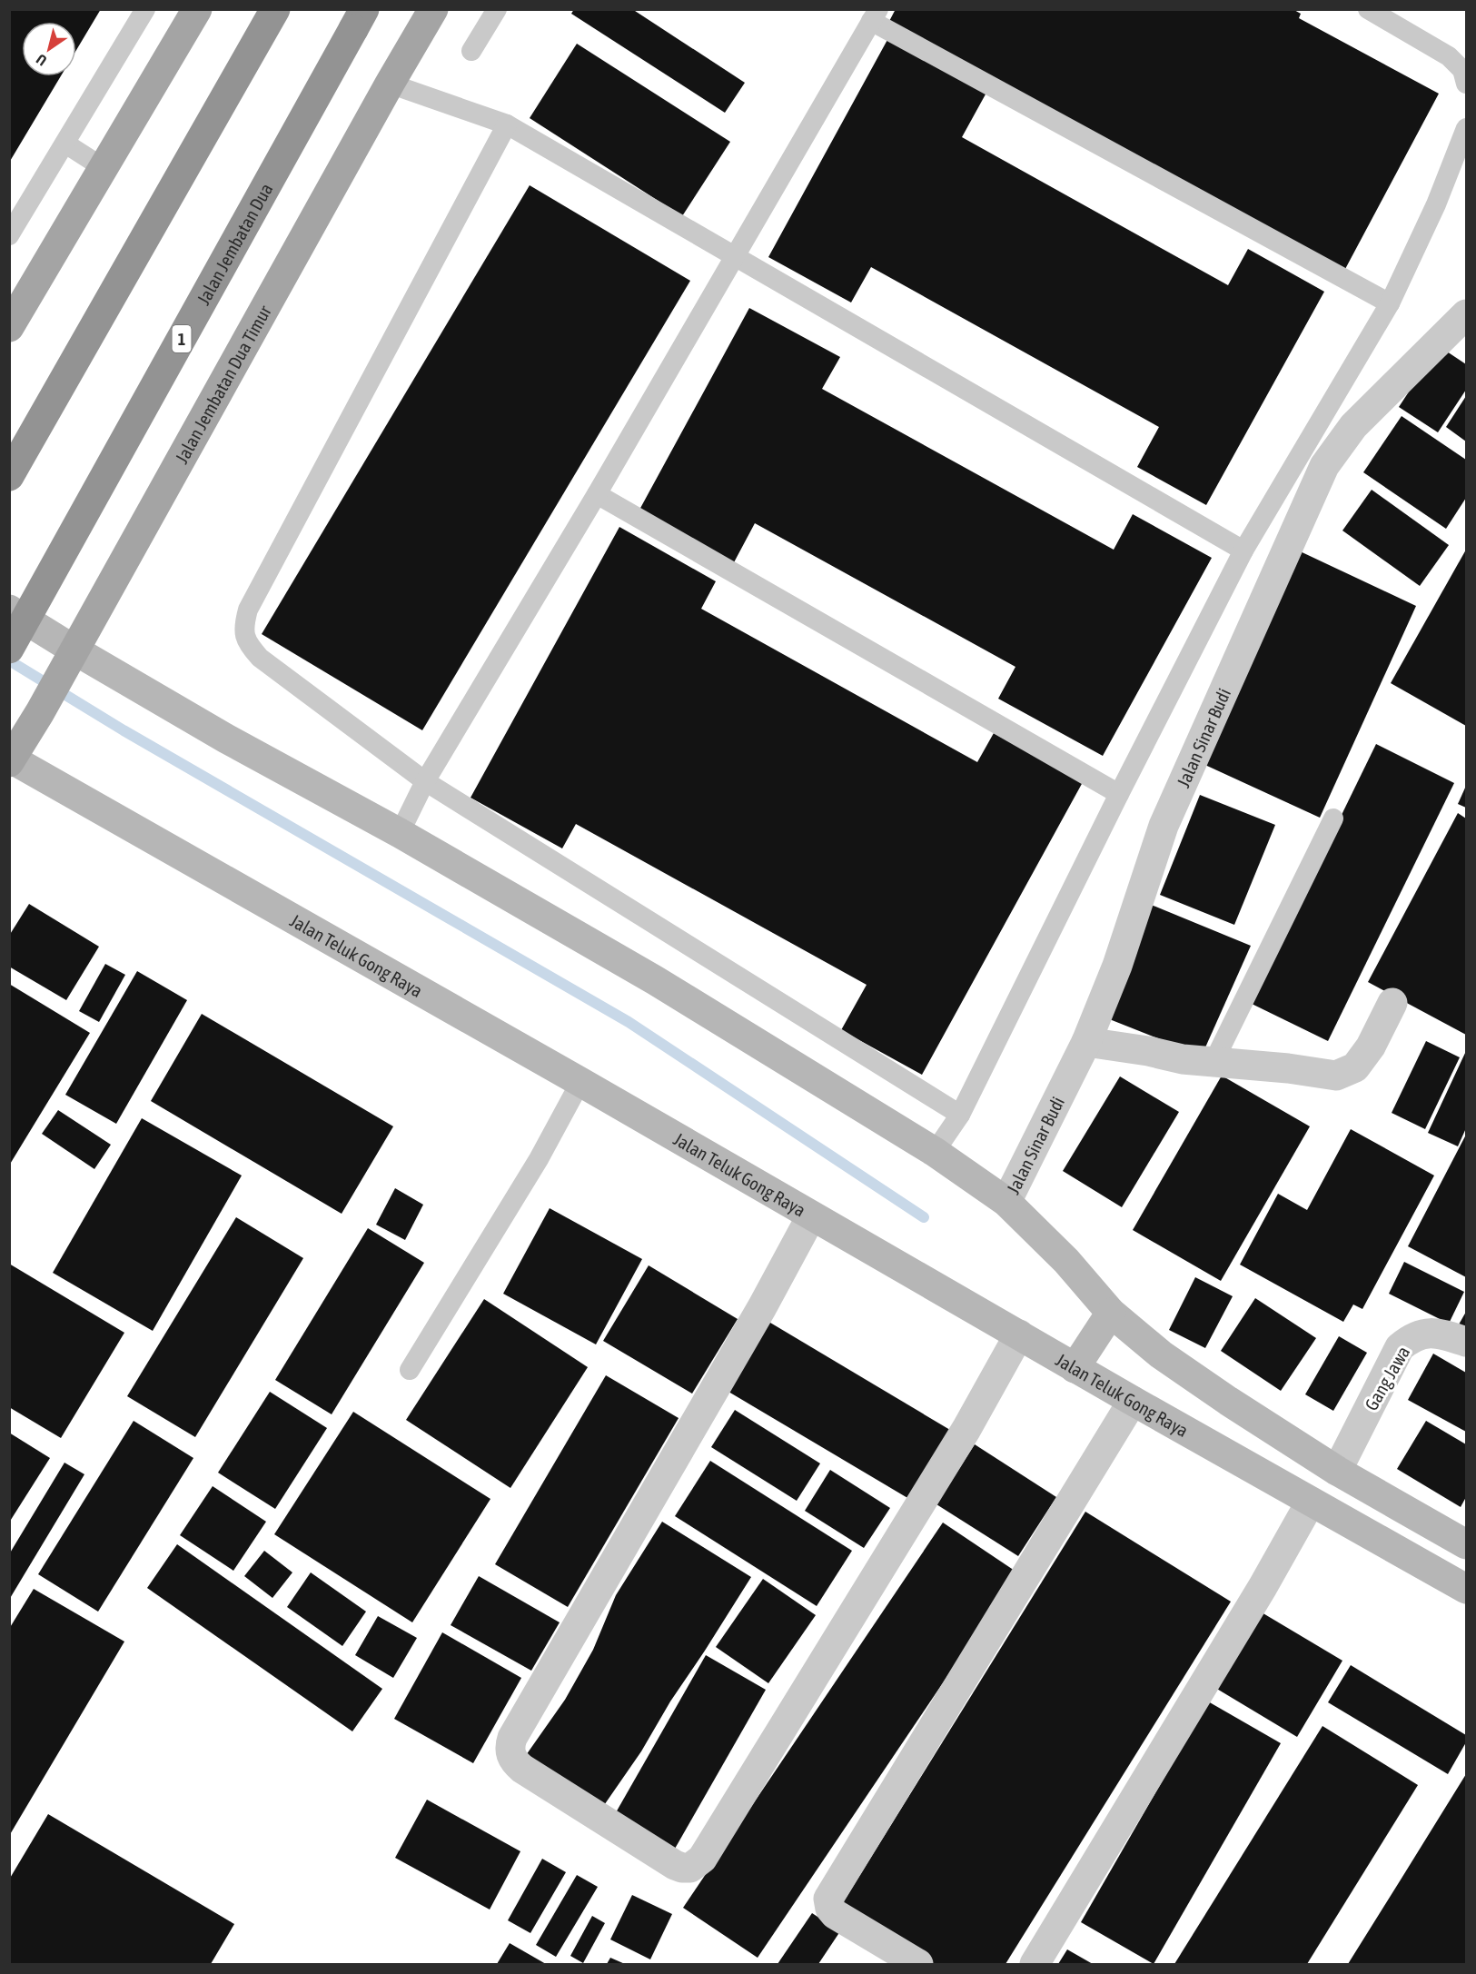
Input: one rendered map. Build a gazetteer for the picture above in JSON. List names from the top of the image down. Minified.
{"streets":{"highway":["Jalan Jembatan Dua","1"],"main road":["Jalan Jembatan Dua Timur","Jalan Teluk Gong Raya"],"street":["Jalan Sinar Budi","Gang Jawa"]},"crossings":[["Jalan Jembatan Dua Timur","Jalan Teluk Gong Raya"]],"north":"bottom left"}
